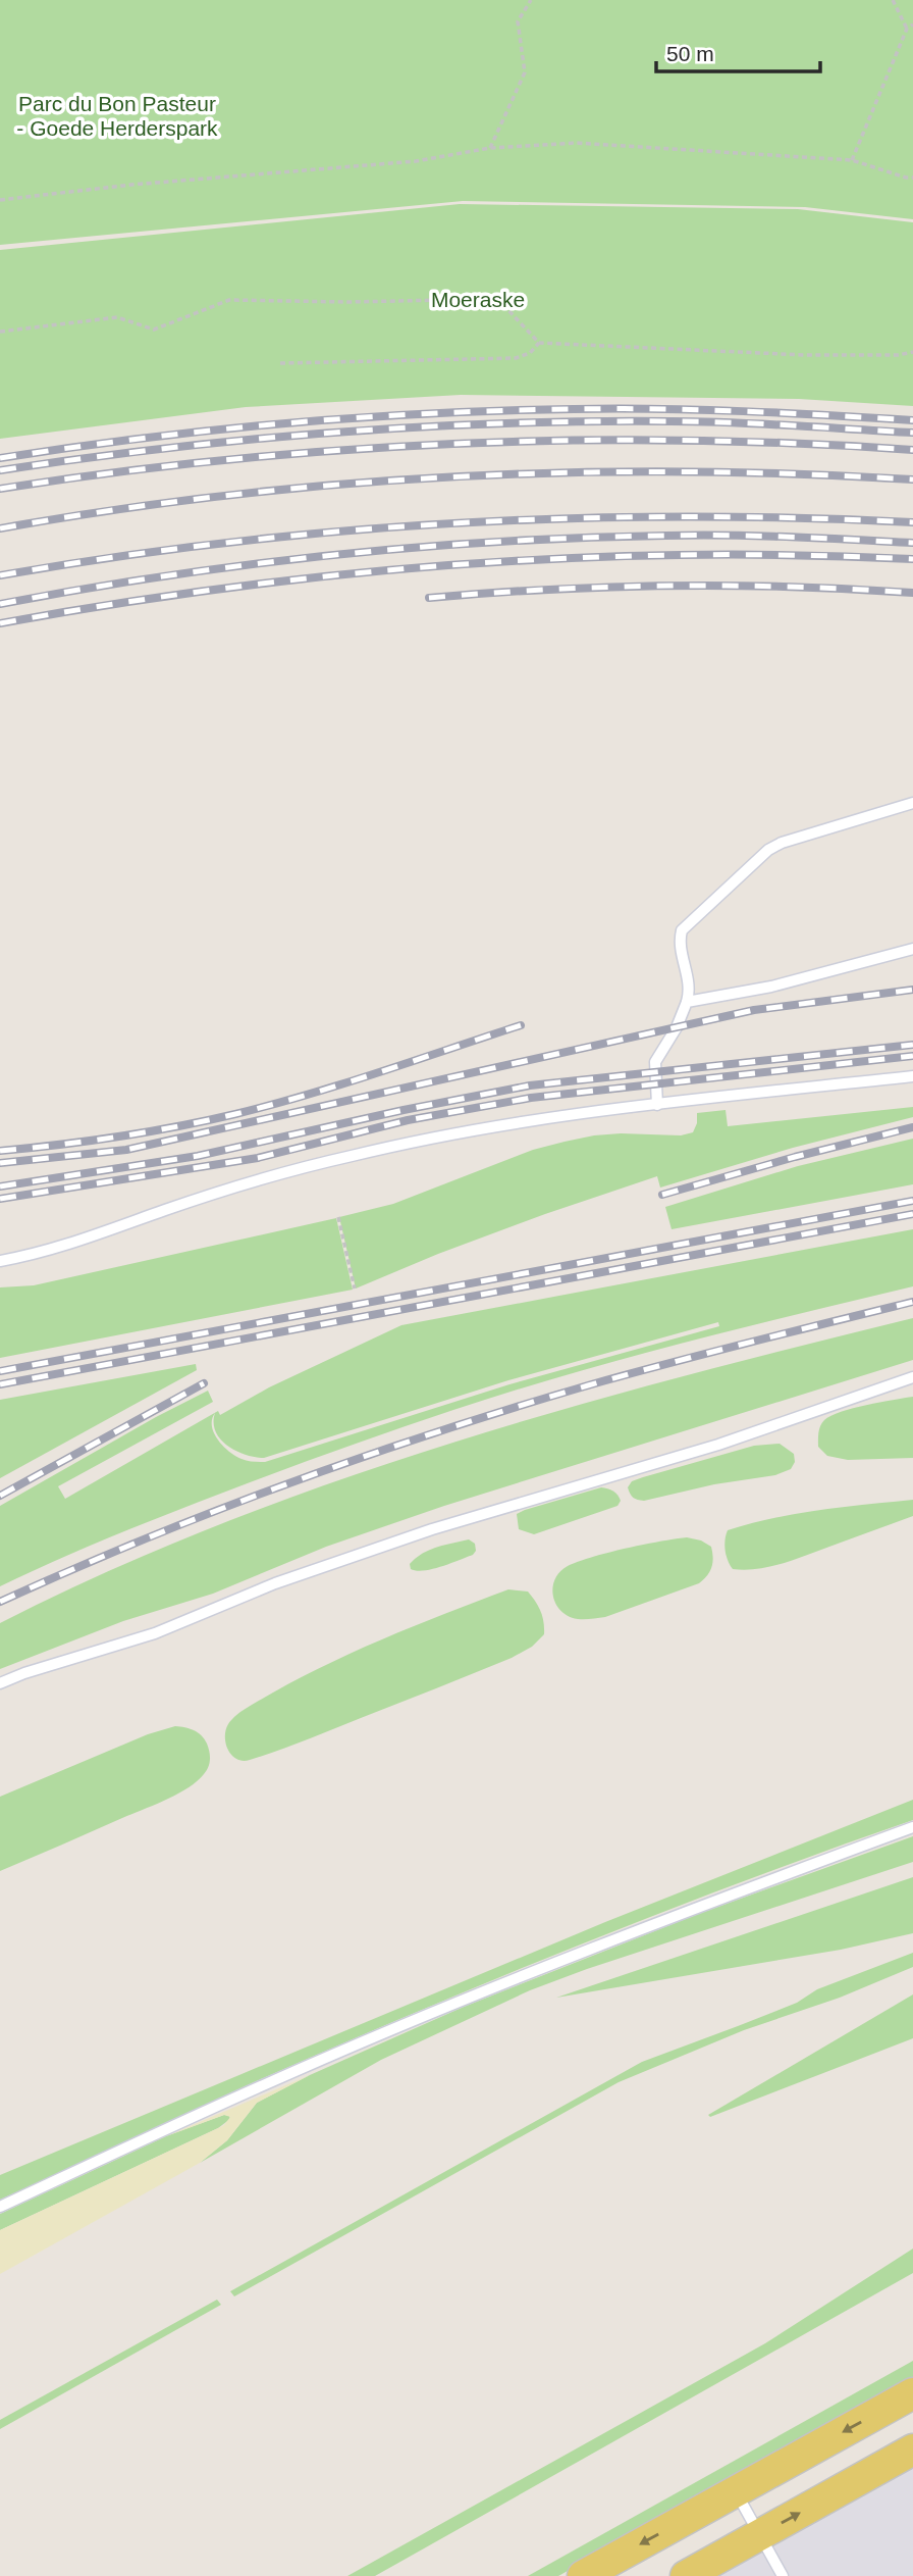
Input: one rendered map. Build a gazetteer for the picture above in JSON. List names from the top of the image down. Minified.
{"parks":["Parc du Bon Pasteur - Goede Herderspark","Moeraske"],"scale_bar":"50 m"}
